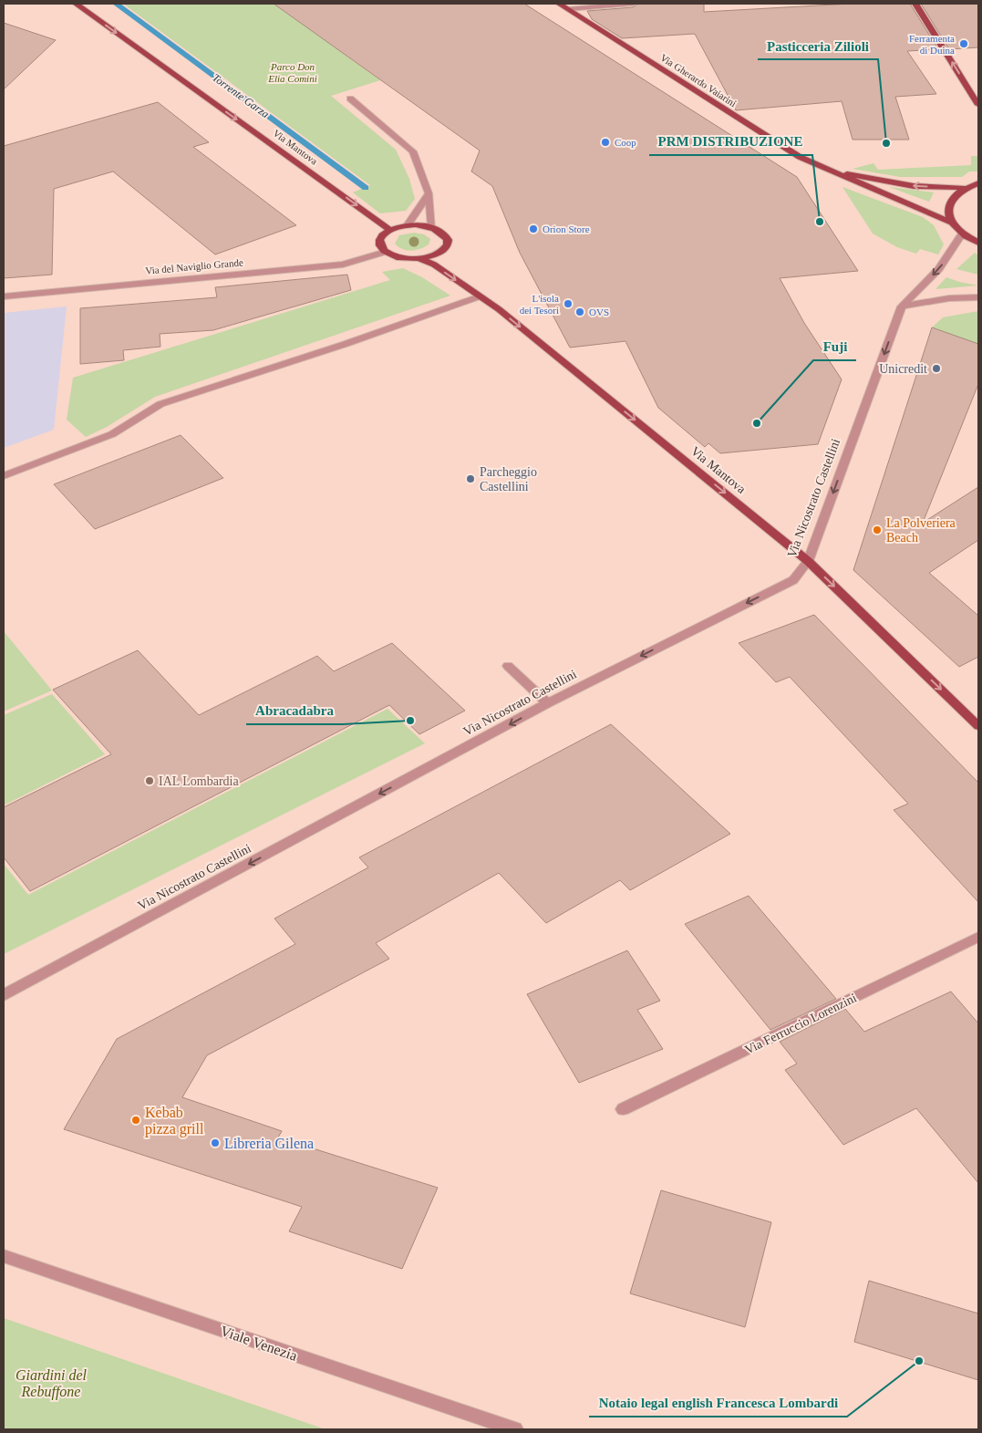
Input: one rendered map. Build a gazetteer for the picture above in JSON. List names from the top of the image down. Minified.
{"streets":{"main road":["Via Gherardo Vaiarini","Via Mantova"],"street":["Via del Naviglio Grande","Via Nicostrato Castellini","Via Ferruccio Lorenzini","Viale Venezia"]},"crossings":[["Via Mantova","Via del Naviglio Grande"],["Via Mantova","Via Nicostrato Castellini"]],"one_way":["Via Mantova","Via Nicostrato Castellini"],"water":["Torrente Garza"],"parks":["Parco Don Elia Comini","Giardini del Rebuffone"],"places":["Ferramenta di Duina","Coop","Pasticceria Zilioli","PRM DISTRIBUZIONE","Orion Store","L'isola dei Tesori","OVS","Unicredit","Fuji","Parcheggio Castellini","La Polveriera Beach","Abracadabra","IAL Lombardia","Kebab pizza grill","Libreria Gilena","Notaio legal english Francesca Lombardi"]}
